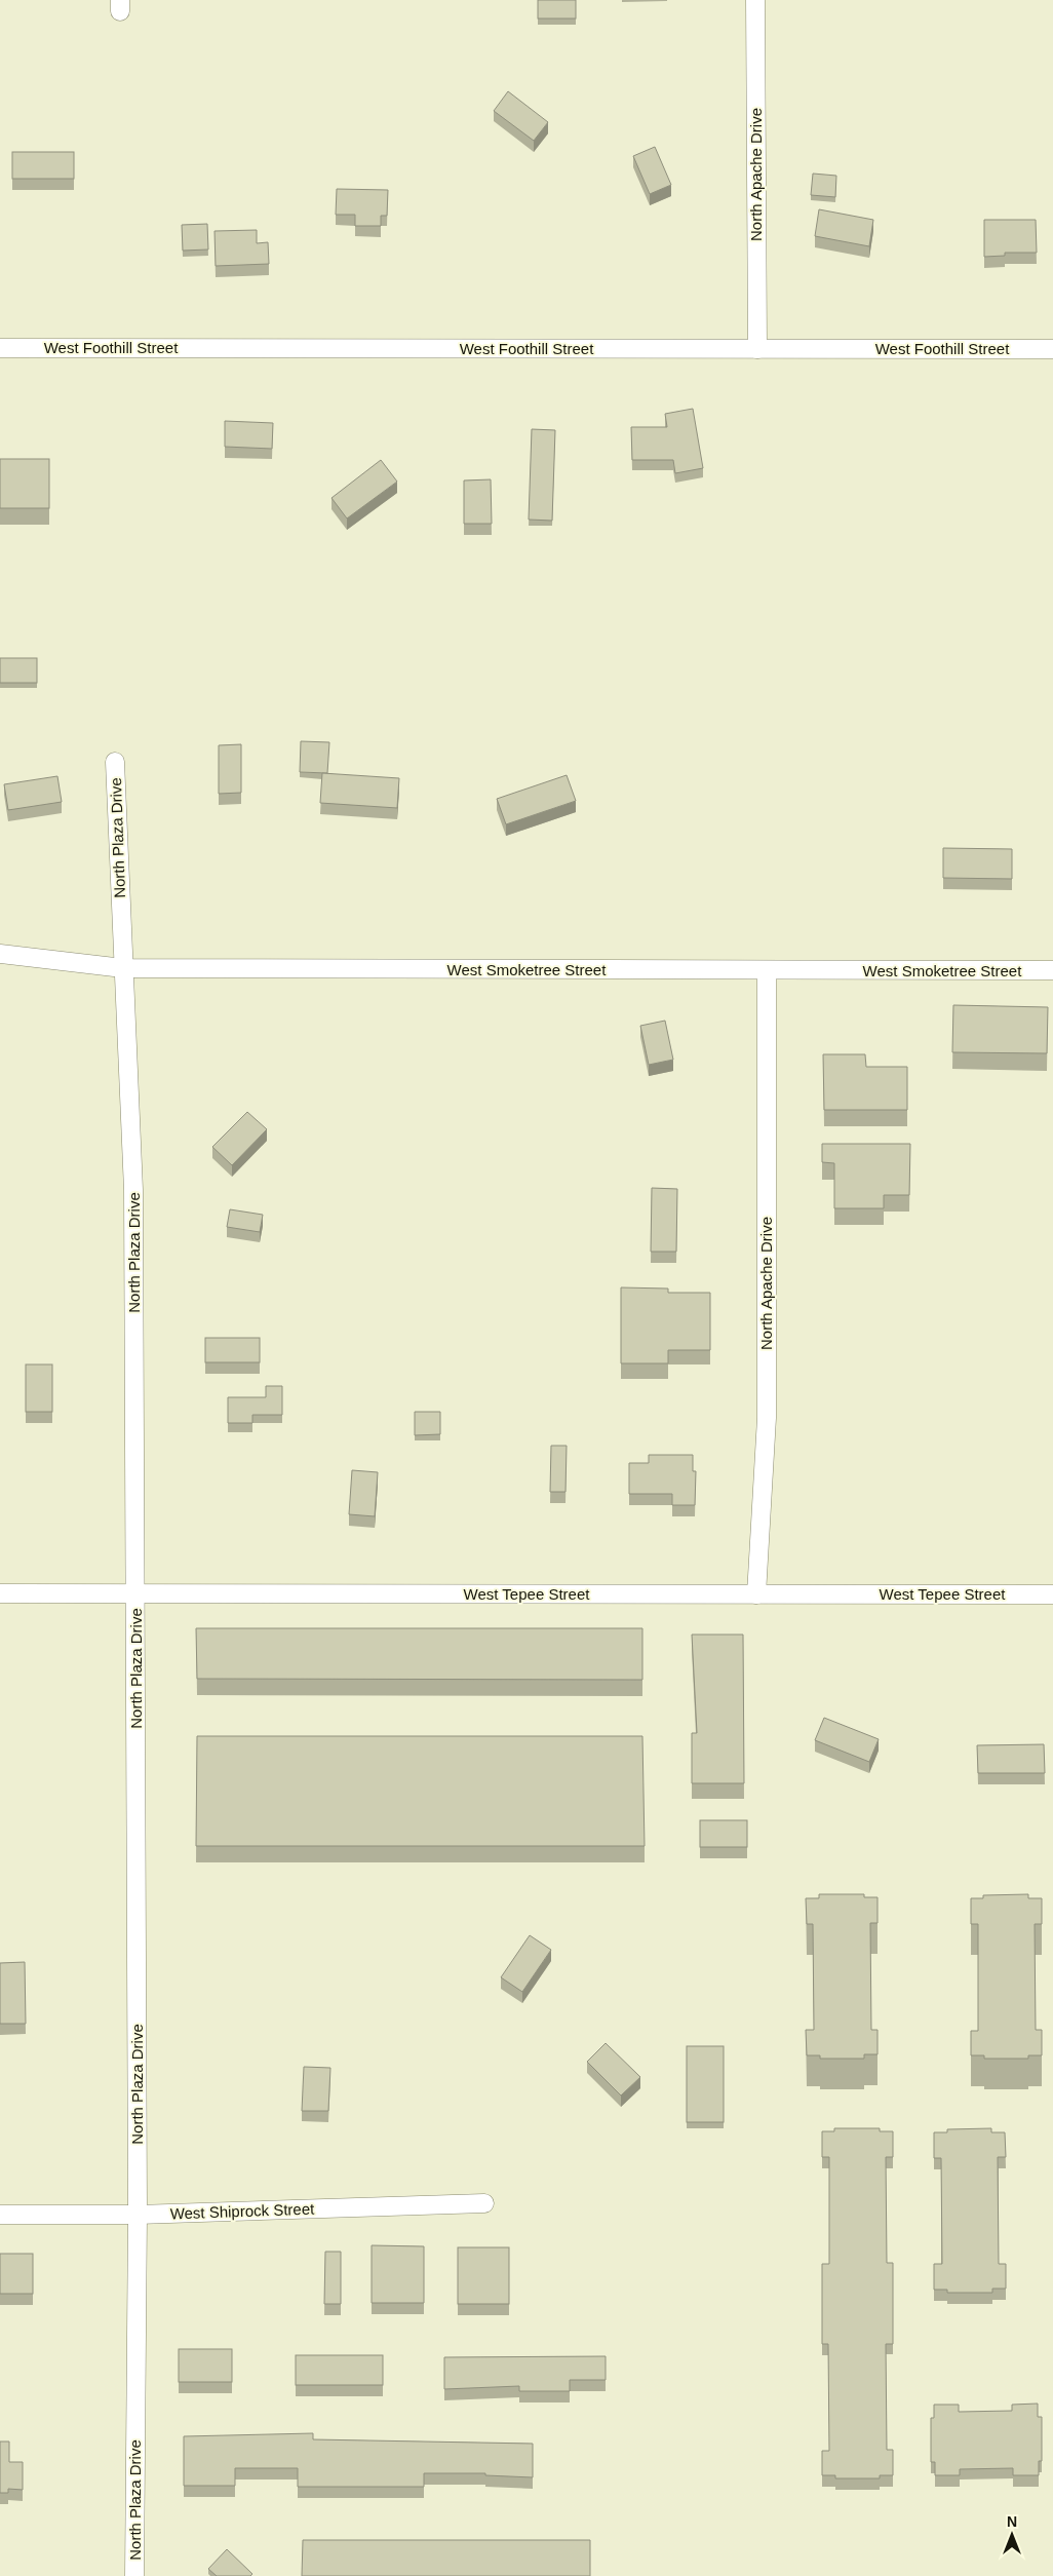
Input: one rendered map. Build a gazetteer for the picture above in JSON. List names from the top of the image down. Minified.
{"streets":{"street":["North Apache Drive","West Foothill Street","North Plaza Drive","West Smoketree Street","West Tepee Street","West Shiprock Street"]},"crossings":[["North Apache Drive","West Foothill Street"],["North Apache Drive","West Smoketree Street"],["North Apache Drive","West Tepee Street"],["North Plaza Drive","West Smoketree Street"],["North Plaza Drive","West Tepee Street"],["North Plaza Drive","West Shiprock Street"]],"north":"top"}
